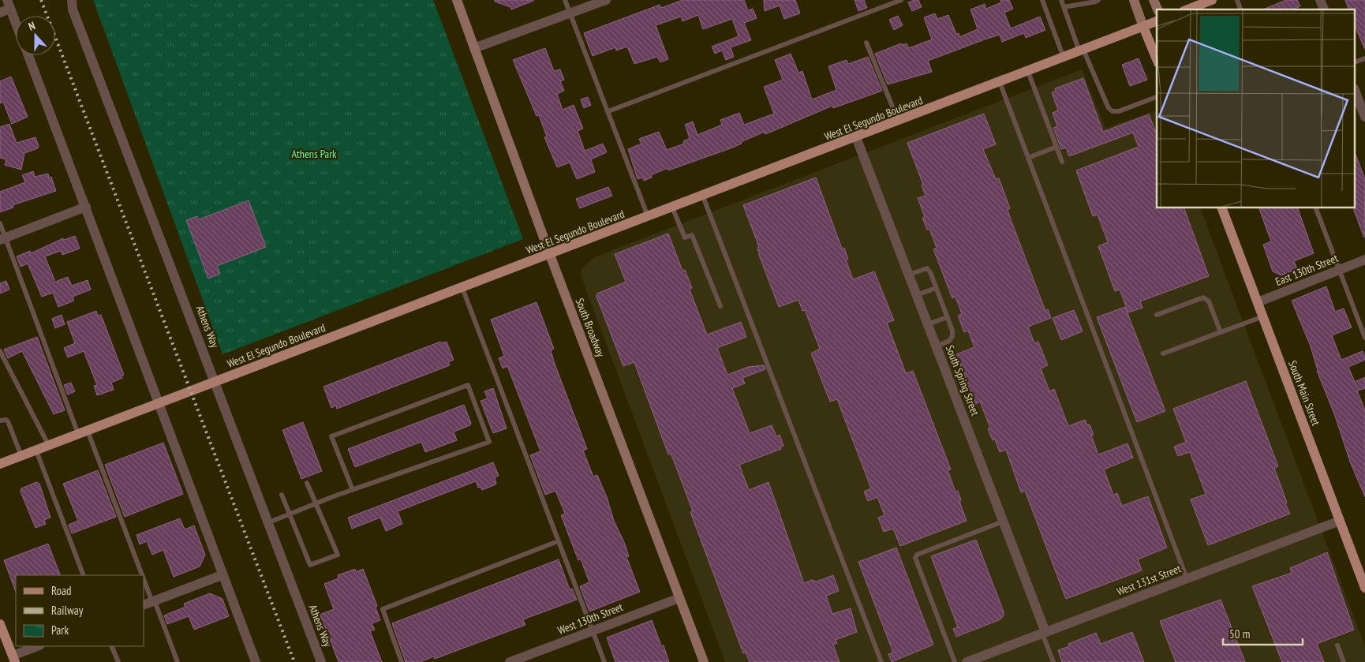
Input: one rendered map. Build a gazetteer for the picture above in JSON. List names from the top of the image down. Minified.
{"streets":{"main road":["West El Segundo Boulevard","South Broadway","South Main Street"],"street":["East 130th Street","Athens Way","South Spring Street","West 131st Street","West 130th Street"]},"crossings":[["West El Segundo Boulevard","Athens Way"],["West El Segundo Boulevard","South Broadway"],["West El Segundo Boulevard","South Spring Street"],["East 130th Street","South Main Street"],["South Broadway","West 130th Street"],["South Spring Street","West 131st Street"],["South Main Street","West 131st Street"]],"parks":["Athens Park"],"legend":["Road","Railway","Park"],"scale_bar":"50 m","north":"top"}
